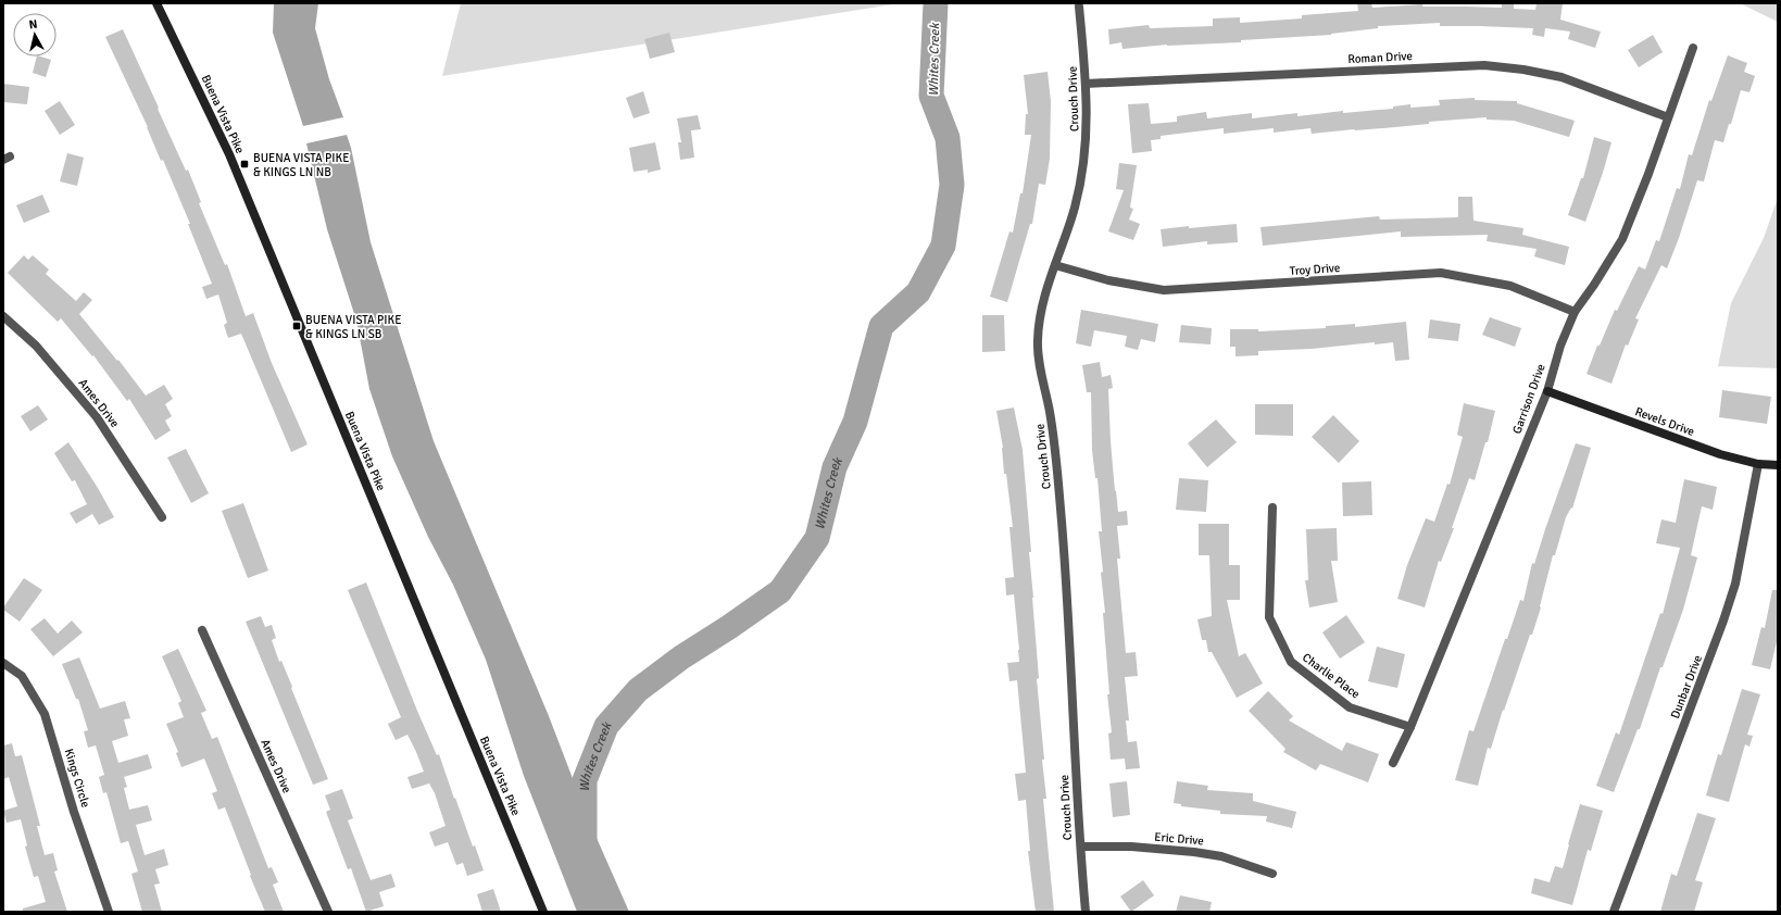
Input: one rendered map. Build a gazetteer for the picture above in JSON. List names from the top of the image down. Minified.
{"streets":{"main road":["Buena Vista Pike","Revels Drive"],"street":["Roman Drive","Crouch Drive","Troy Drive","Garrison Drive","Ames Drive","Charlie Place","Dunbar Drive","Kings Circle","Eric Drive"]},"crossings":[["Roman Drive","Crouch Drive"],["Roman Drive","Garrison Drive"],["Crouch Drive","Troy Drive"],["Crouch Drive","Eric Drive"],["Troy Drive","Garrison Drive"],["Garrison Drive","Revels Drive"],["Garrison Drive","Charlie Place"],["Revels Drive","Dunbar Drive"]],"water":["Whites Creek"],"places":{"transit":["BUENA VISTA PIKE & KINGS LN NB","BUENA VISTA PIKE & KINGS LN SB"]},"north":"top"}
